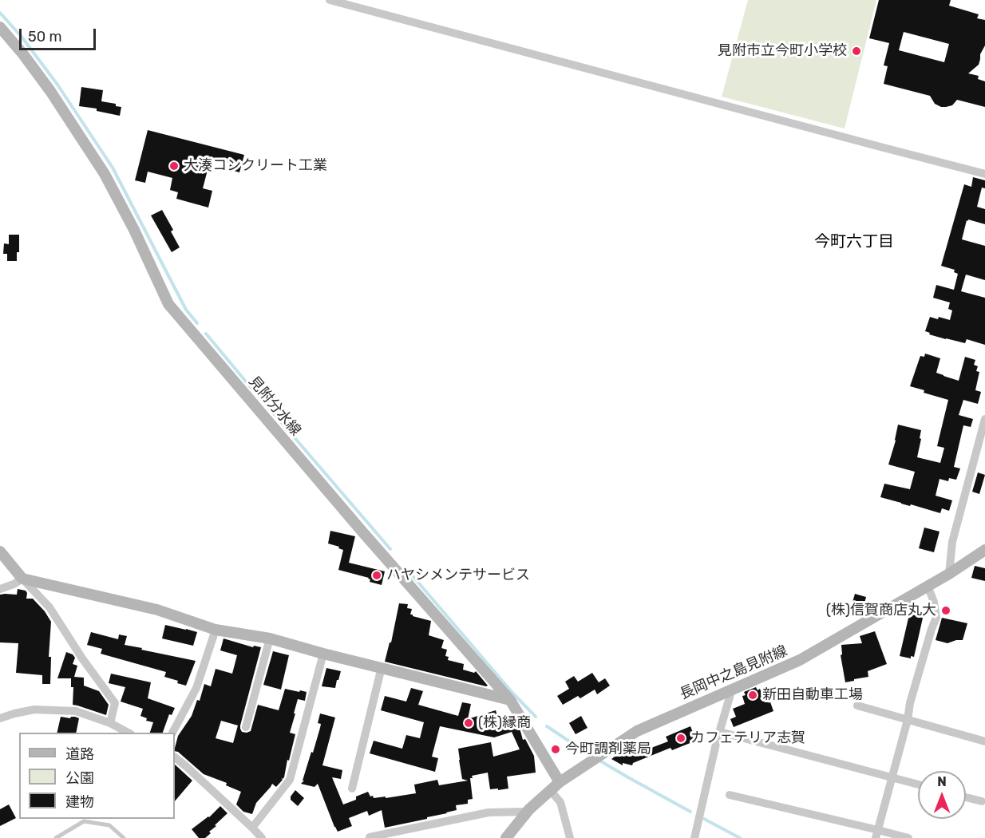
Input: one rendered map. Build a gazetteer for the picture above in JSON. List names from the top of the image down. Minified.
{"streets":{"main road":["見附分水線","長岡中之島見附線"]},"crossings":[["見附分水線","長岡中之島見附線"]],"districts":["今町六丁目"],"places":["見附市立今町小学校","大湊コンクリート工業","ハヤシメンテサービス","(株)信賀商店丸大","新田自動車工場","(株)縁商","カフェテリア志賀","今町調剤薬局"],"legend":["道路","公園","建物"],"scale_bar":"50 m","north":"top"}
